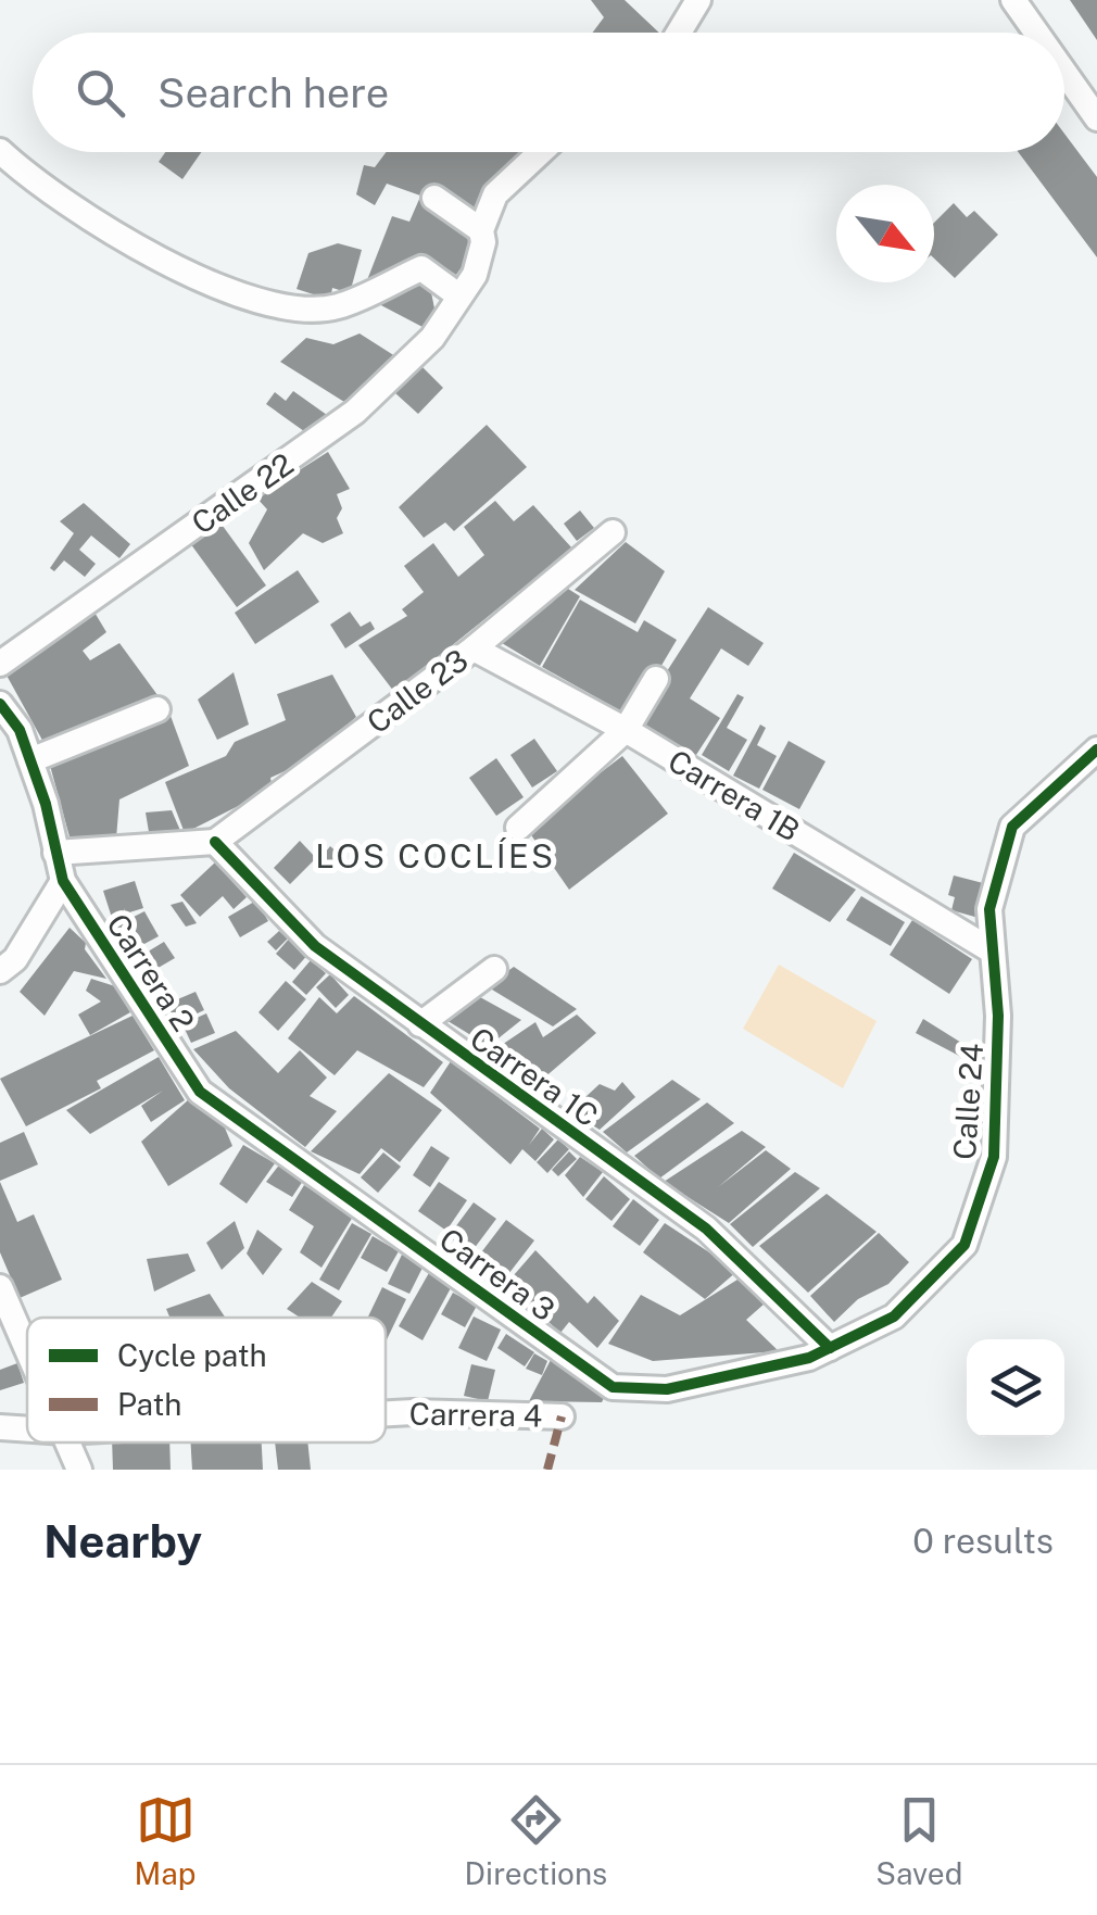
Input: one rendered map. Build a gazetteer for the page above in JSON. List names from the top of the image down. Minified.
{"streets":{"street":["Calle 22","Calle 23","Carrera 1B","Carrera 2","Carrera 1C","Calle 24","Carrera 3","Carrera 4"]},"crossings":[["Calle 23","Carrera 1B"],["Calle 23","Carrera 1C"],["Carrera 1B","Calle 24"],["Carrera 2","Carrera 3"],["Carrera 1C","Calle 24"],["Calle 24","Carrera 3"]],"districts":["LOS COCLÍES"],"legend":["Cycle path","Path"],"north":"bottom right","page":{"search":"Search here","heading":["Nearby","0 results"],"nav":["Map","Directions","Saved"]}}
